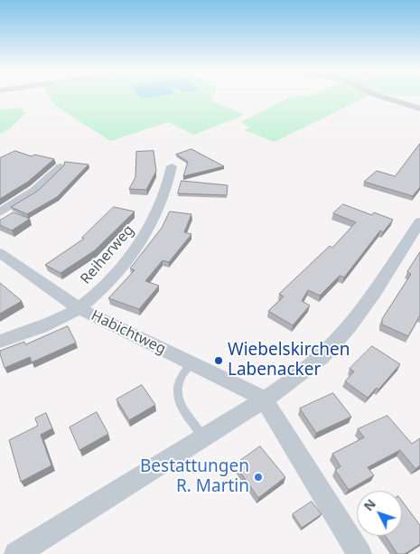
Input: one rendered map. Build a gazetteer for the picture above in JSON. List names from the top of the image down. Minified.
{"streets":{"street":["Reiherweg","Habichtweg"]},"crossings":[["Reiherweg","Habichtweg"]],"places":["Wiebelskirchen Labenacker","Bestattungen R. Martin"],"north":"top left"}
